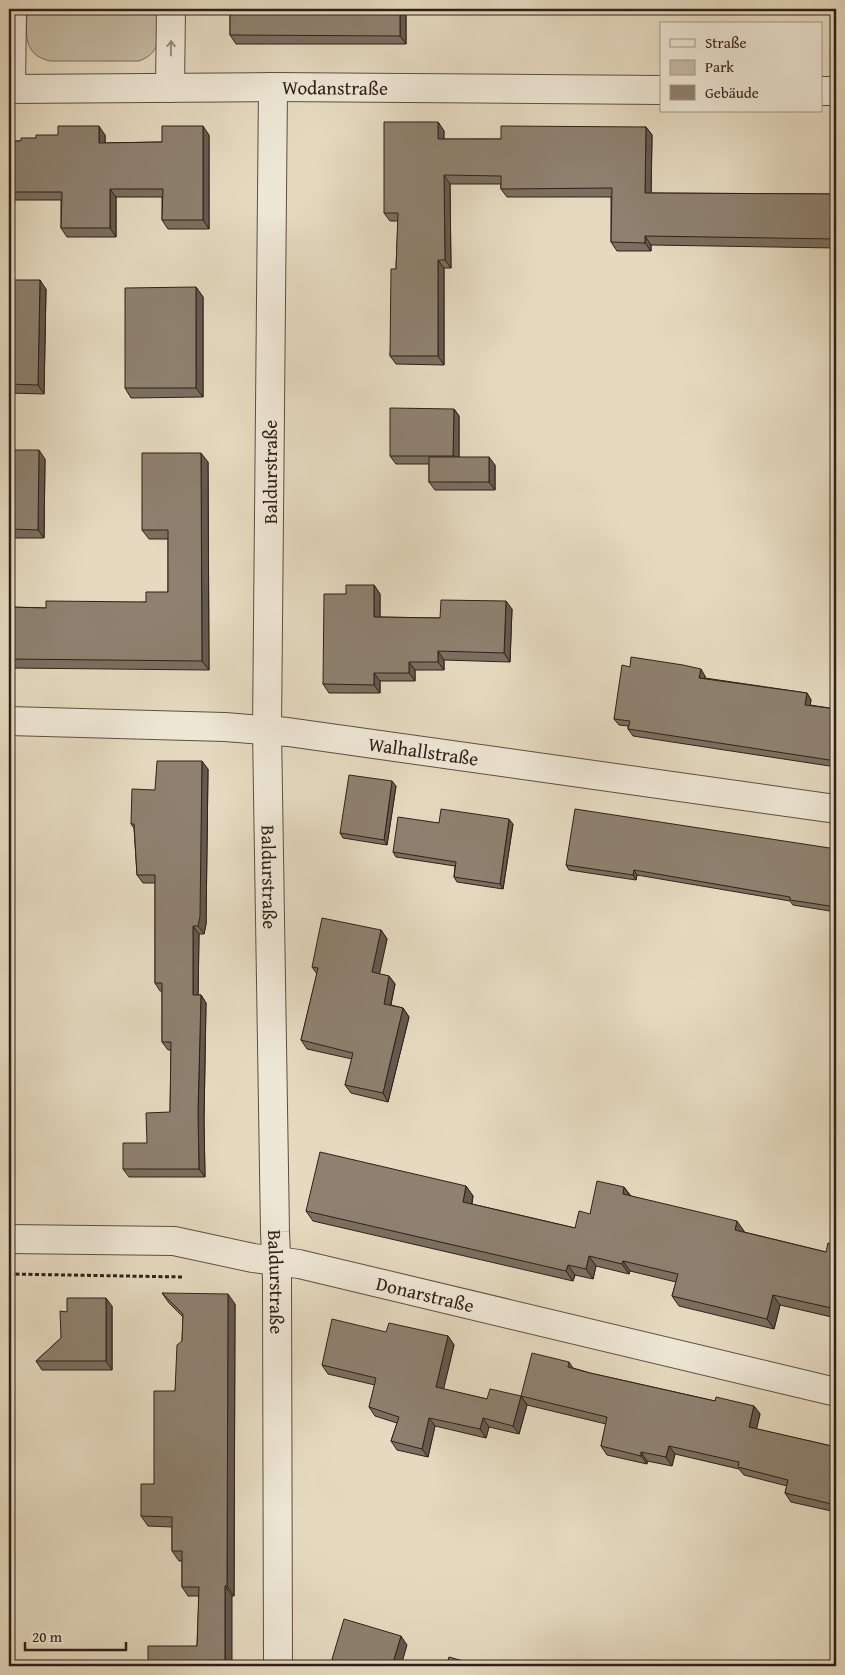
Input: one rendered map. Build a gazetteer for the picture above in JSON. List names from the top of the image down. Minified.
{"streets":{"street":["Wodanstraße","Baldurstraße","Walhallstraße","Donarstraße"]},"crossings":[["Wodanstraße","Baldurstraße"],["Baldurstraße","Walhallstraße"],["Baldurstraße","Donarstraße"]],"legend":["Straße","Park","Gebäude"],"scale_bar":"20 m"}
